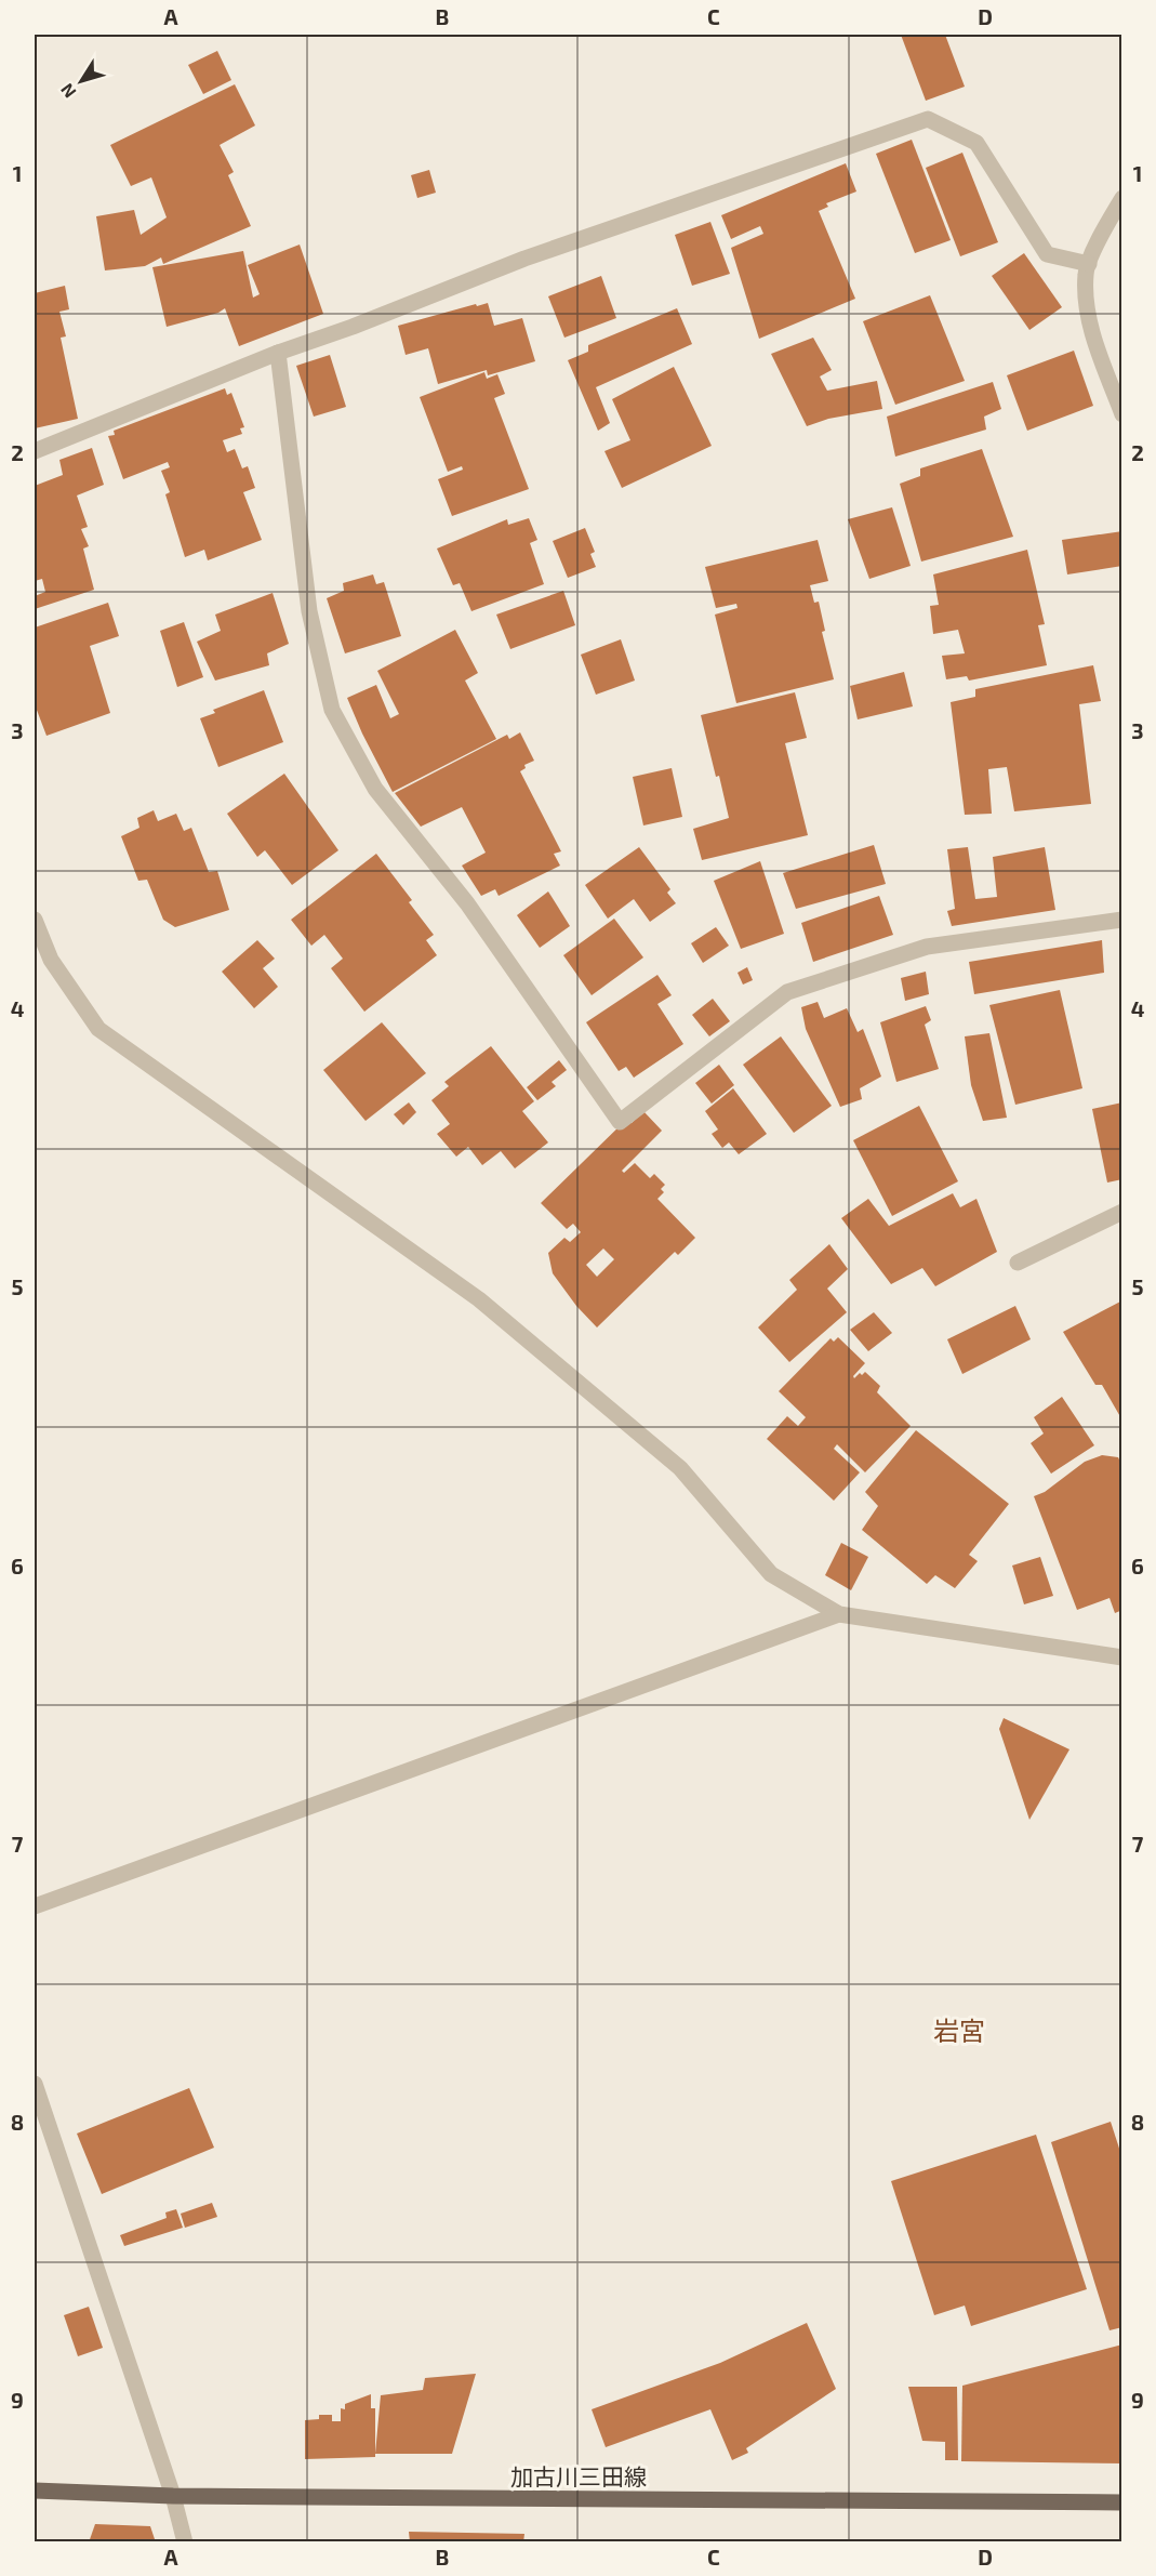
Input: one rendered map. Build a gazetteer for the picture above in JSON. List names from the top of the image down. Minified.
{"streets":{"main road":["加古川三田線"]},"districts":["岩宮"],"north":"bottom left","grid":{"columns":["A","B","C","D"],"rows":["1","2","3","4","5","6","7","8","9"]}}
